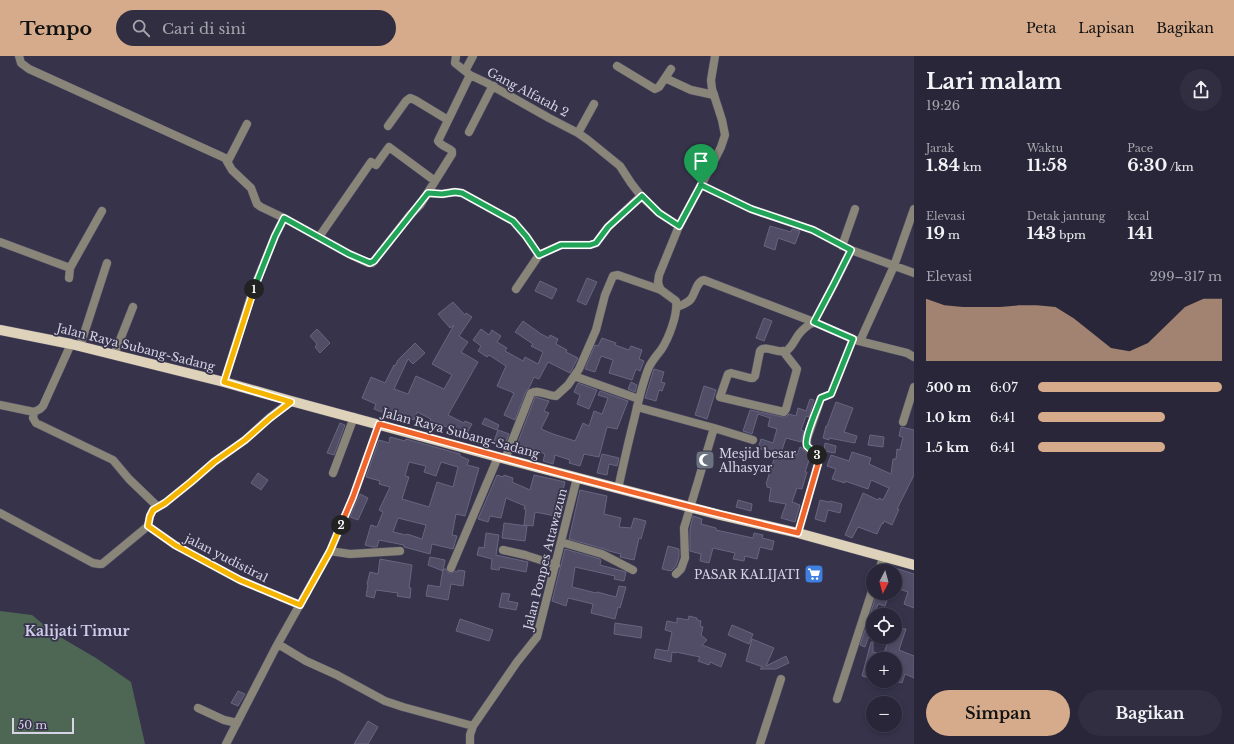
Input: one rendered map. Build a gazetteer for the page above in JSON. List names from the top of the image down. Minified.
{"streets":{"main road":["Jalan Raya Subang-Sadang"],"street":["Gang Alfatah 2","jalan yudistira1","Jalan Ponpes Attawazun"]},"crossings":[["Jalan Raya Subang-Sadang","Jalan Ponpes Attawazun"]],"districts":["Kalijati Timur"],"places":{"mosque":["Mesjid besar Alhasyar"],"supermarket":["PASAR KALIJATI"]},"scale_bar":"50 m","north":"bottom","page":{"header":"Tempo","search":"Cari di sini","nav":["Peta","Lapisan","Bagikan"],"heading":["Lari malam","19:26"],"stats":[["Jarak","1.84 km"],["Waktu","11:58"],["Pace","6:30 /km"],["Elevasi","19 m"],["Detak jantung","143 bpm"],["kcal","141"]],"chart":["Elevasi","299–317 m"],"pins":["1","3","2"],"list":[{"name":"500 m","note":"6:07"},{"name":"1.0 km","note":"6:41"},{"name":"1.5 km","note":"6:41"}],"map_buttons":["+","−"],"buttons":["Simpan","Bagikan"],"scale":"50 m"}}
